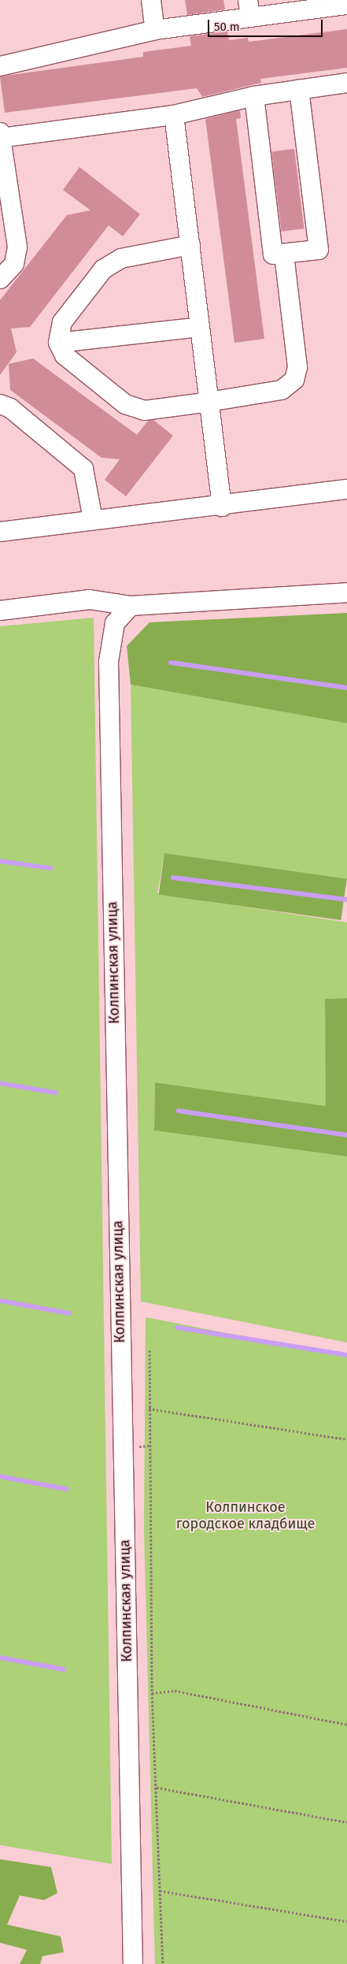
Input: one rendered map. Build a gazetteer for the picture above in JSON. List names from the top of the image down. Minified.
{"streets":{"street":["Колпинская улица"]},"parks":["Колпинское городское кладбище"],"scale_bar":"50 m"}
